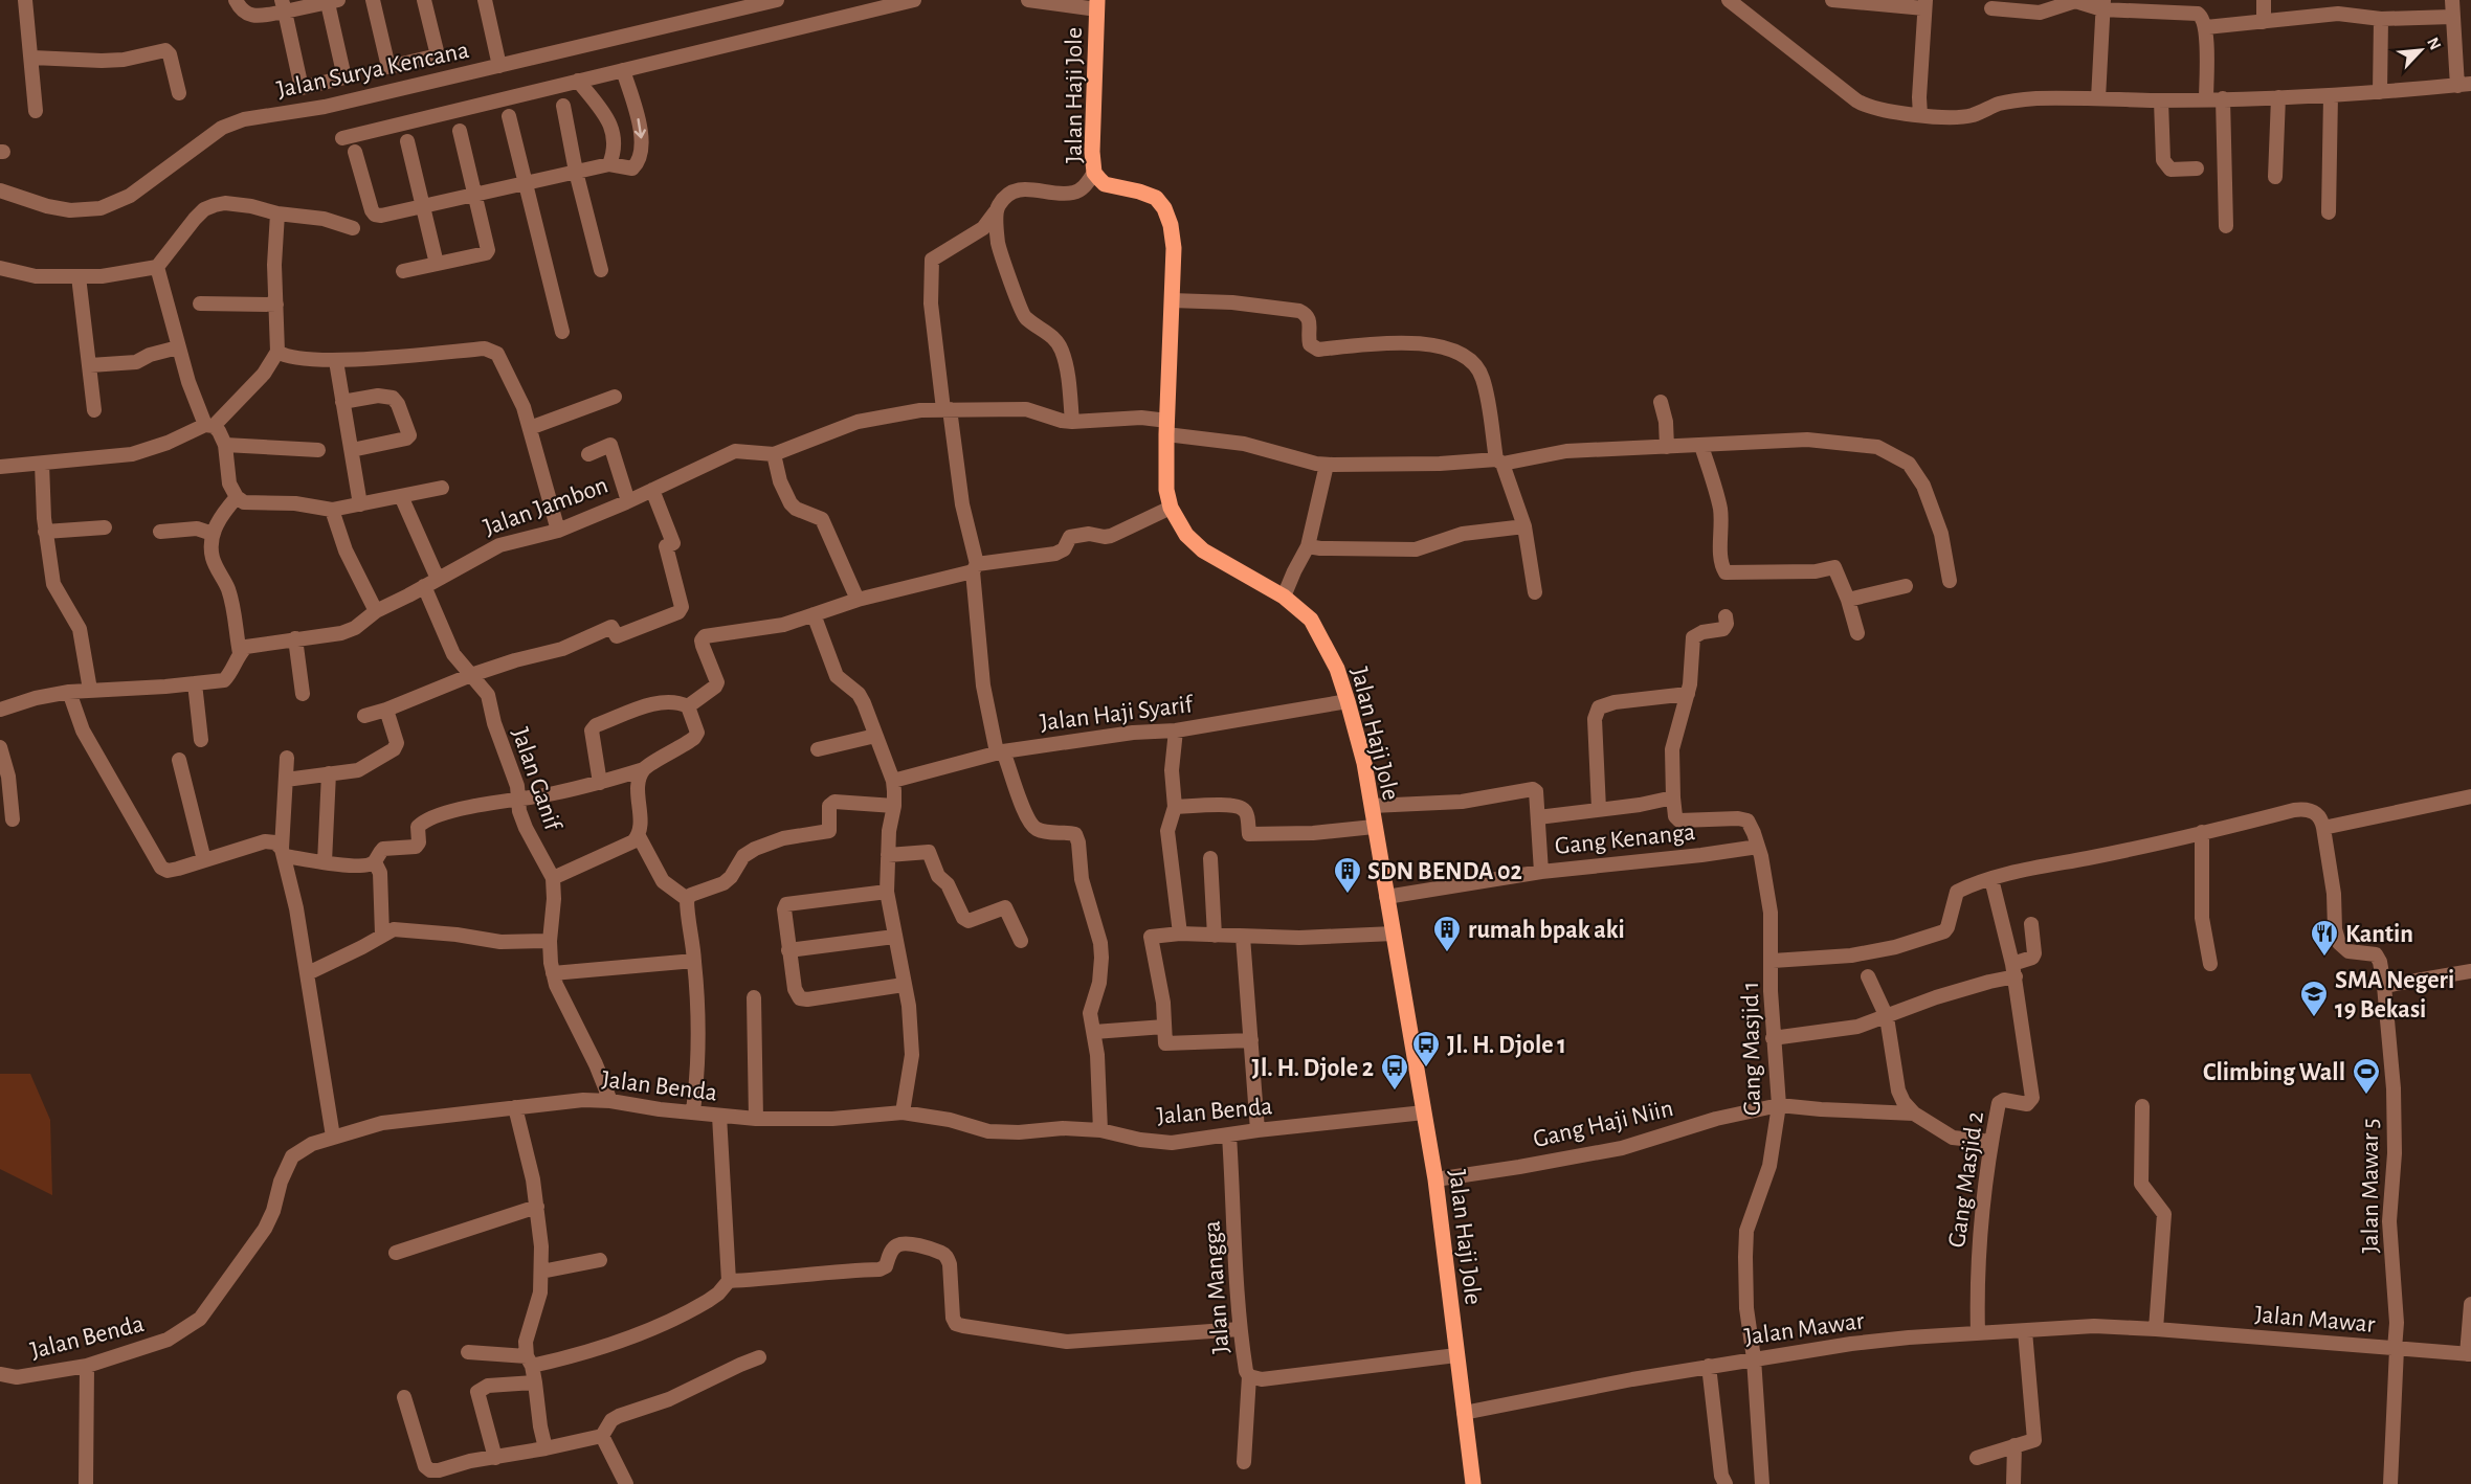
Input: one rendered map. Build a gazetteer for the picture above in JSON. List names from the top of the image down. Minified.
{"streets":{"main road":["Jalan Haji Jole"],"street":["Jalan Surya Kencana","Jalan Jambon","Jalan Haji Syarif","Jalan Ganif","Gang Kenanga","Gang Masjid 1","Jalan Benda","Gang Haji Niin","Gang Masjid 2","Jalan Mawar 5","Jalan Mangga","Jalan Mawar"]},"crossings":[["Jalan Haji Jole","Jalan Jambon"],["Jalan Haji Jole","Jalan Haji Syarif"],["Jalan Haji Jole","Gang Kenanga"],["Jalan Haji Jole","Jalan Benda"],["Jalan Haji Jole","Gang Haji Niin"],["Jalan Haji Jole","Jalan Mangga"],["Jalan Haji Jole","Jalan Mawar"],["Jalan Jambon","Jalan Ganif"],["Jalan Ganif","Jalan Benda"],["Gang Kenanga","Gang Masjid 1"],["Gang Masjid 1","Gang Haji Niin"],["Gang Masjid 1","Jalan Mawar"],["Jalan Benda","Jalan Mangga"],["Gang Masjid 2","Jalan Mawar"],["Jalan Mawar 5","Jalan Mawar"]],"places":{"building":["SDN BENDA 02","rumah bpak aki"],"restaurant":["Kantin"],"school or university":["SMA Negeri 19 Bekasi"],"bus stop":["Jl. H. Djole 1","Jl. H. Djole 2"],"sports":["Climbing Wall"]},"north":"top right"}
